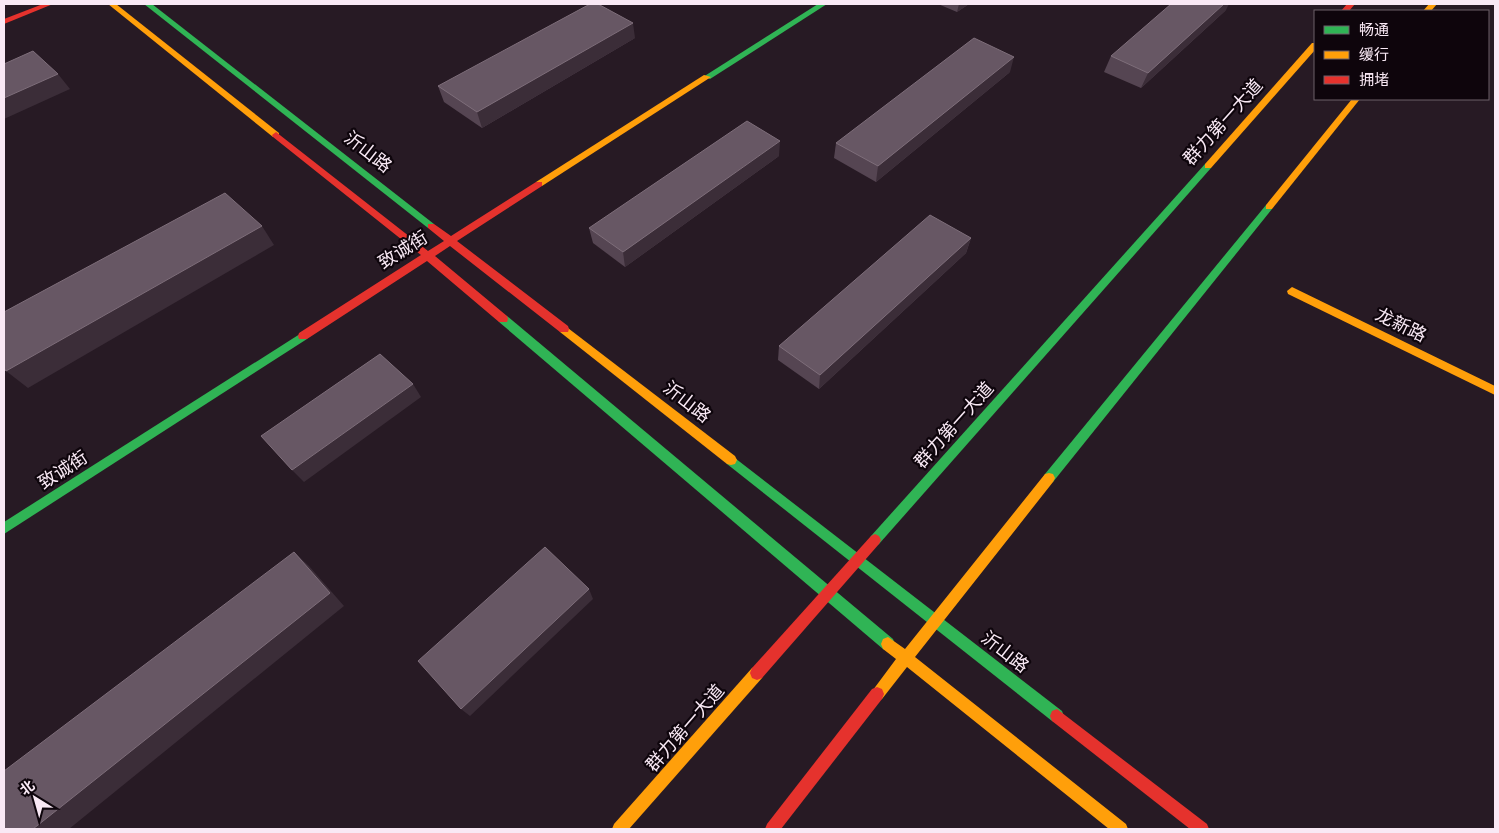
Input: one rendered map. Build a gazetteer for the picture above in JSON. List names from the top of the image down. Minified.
{"streets":{"main road":["群力第一大道","沂山路","致诚街","龙新路"]},"crossings":[["群力第一大道","沂山路"],["沂山路","致诚街"]],"legend":["畅通","缓行","拥堵"],"north":"top left"}
